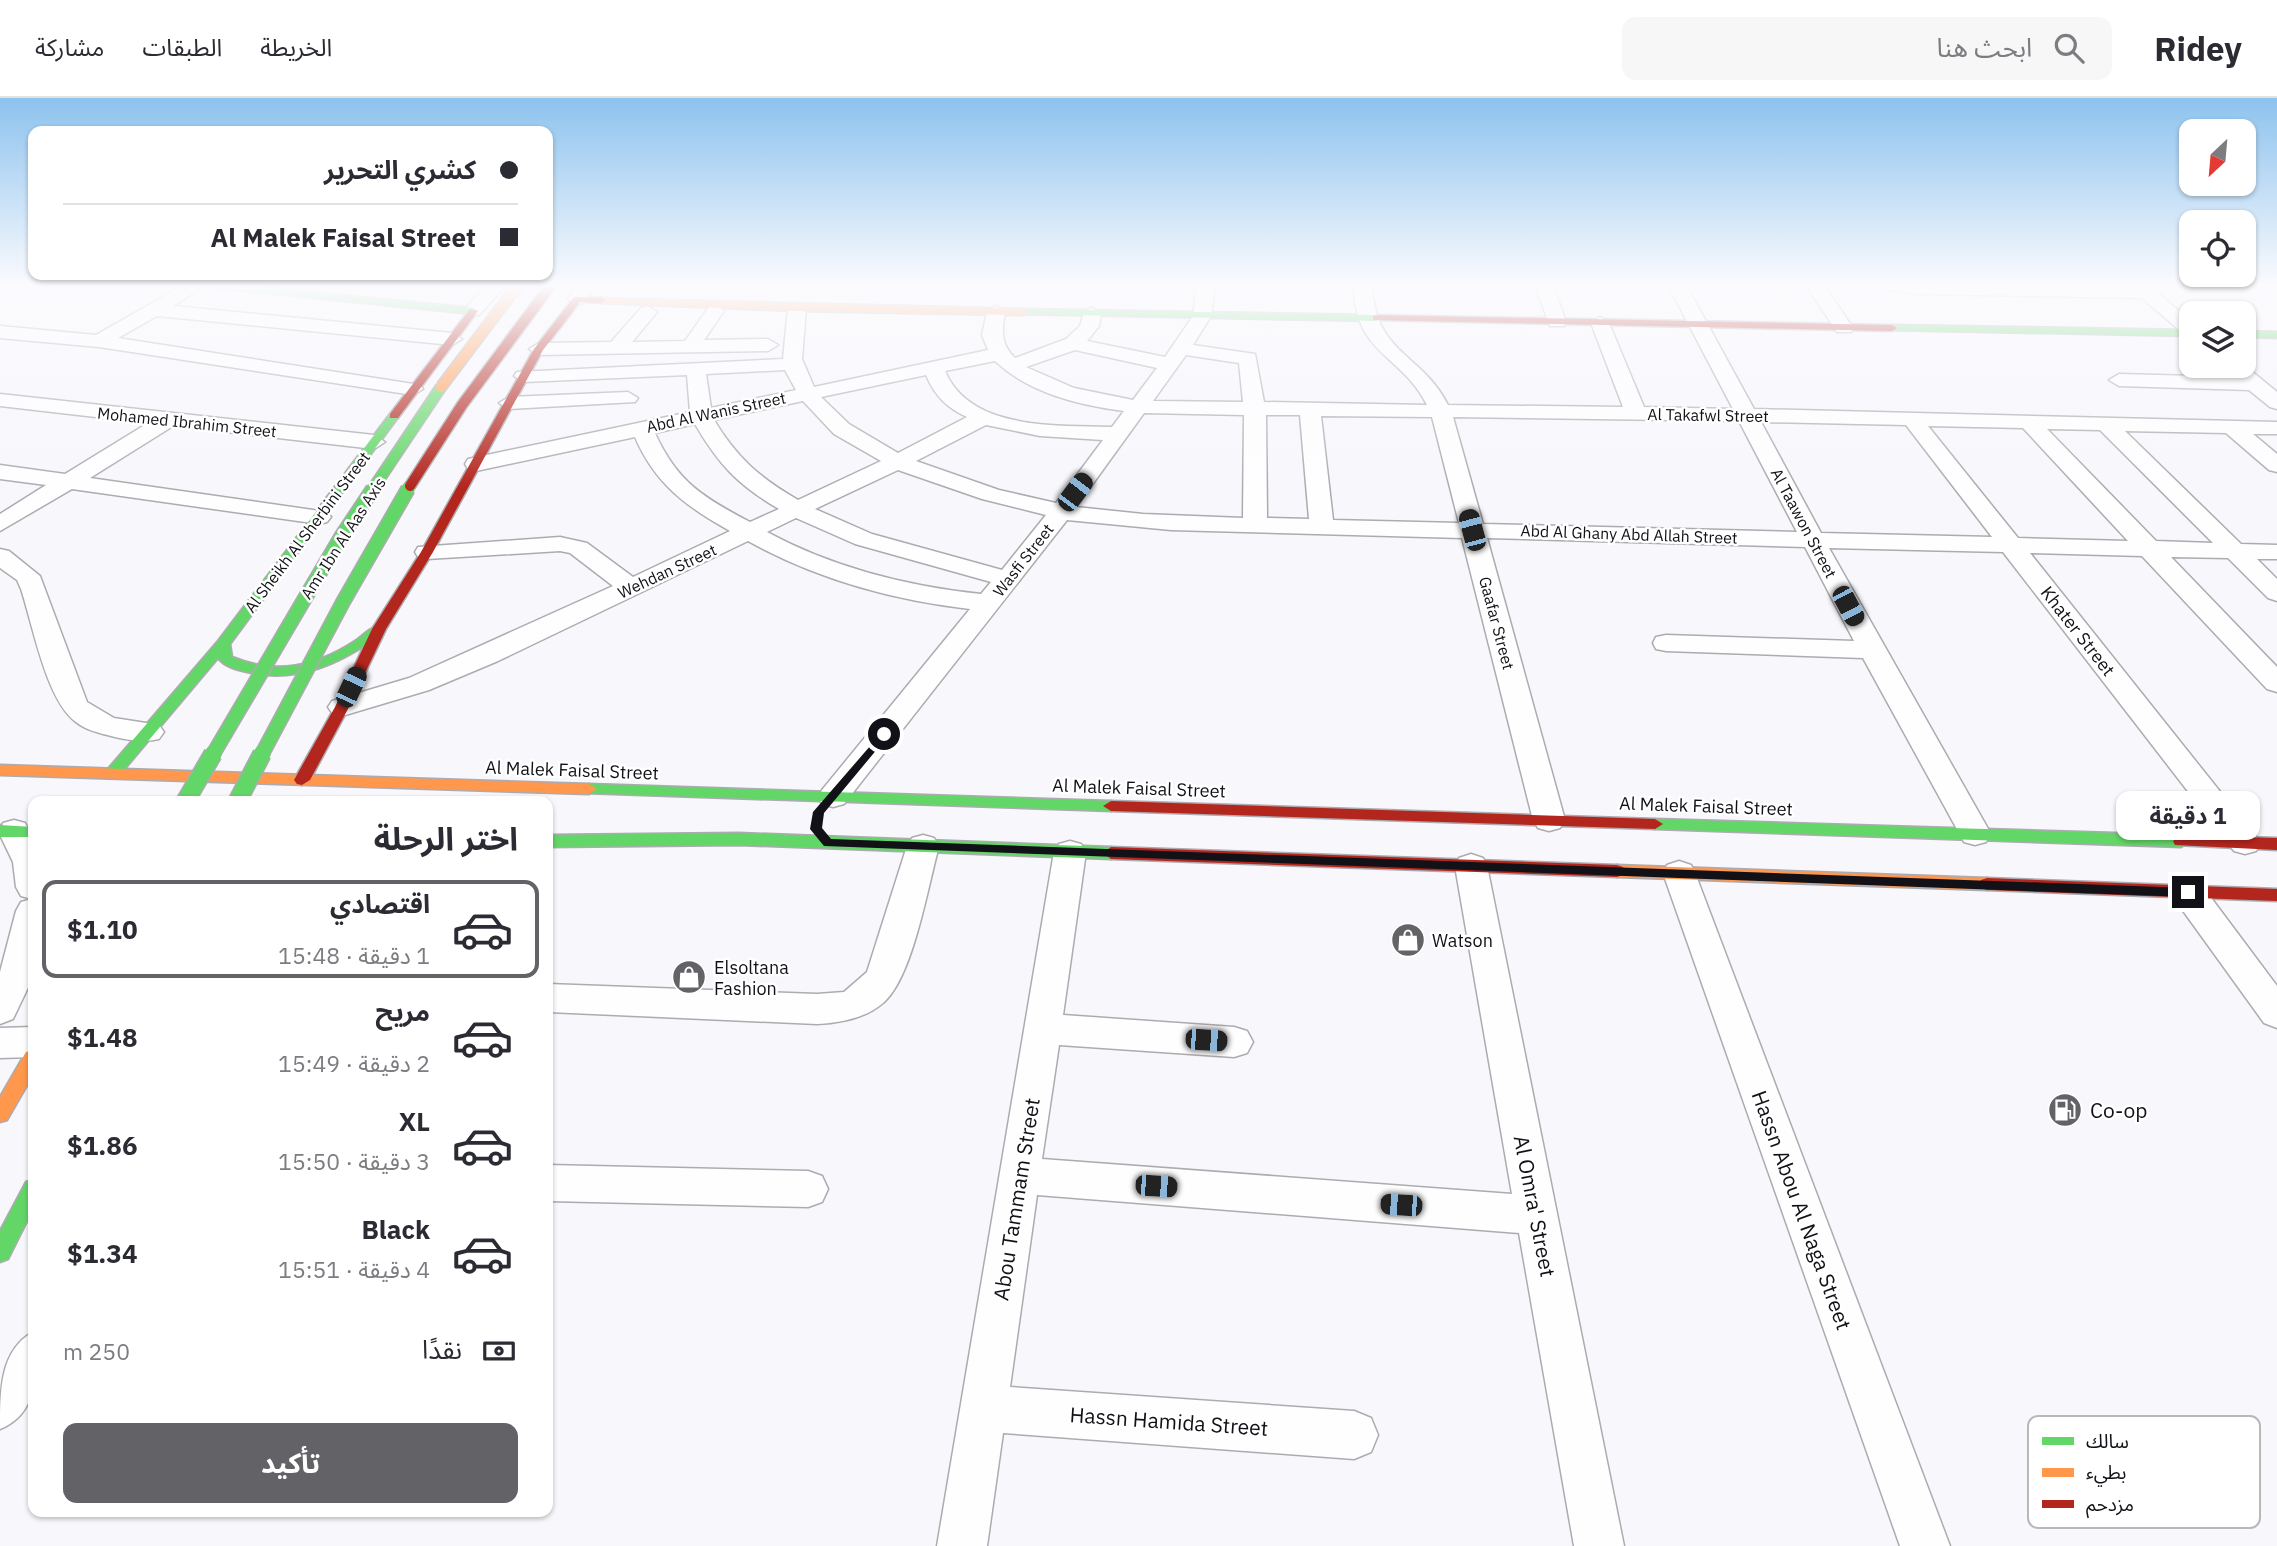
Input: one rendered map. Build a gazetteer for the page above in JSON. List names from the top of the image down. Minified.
{"streets":{"main road":["Al Sheikh Al Sherbini Street","Amr Ibn Al Aas Axis","Al Malek Faisal Street"],"street":["Abd Al Wanis Street","Al Takafwl Street","Mohamed Ibrahim Street","Al Taawon Street","Abd Al Ghany Abd Allah Street","Wasfi Street","Wehdan Street","Gaafar Street","Khater Street","Abou Tammam Street","Al Omra' Street","Hassn Abou Al Naga Street","Hassn Hamida Street"]},"crossings":[["Abd Al Wanis Street","Al Takafwl Street"],["Abd Al Wanis Street","Abd Al Ghany Abd Allah Street"],["Al Takafwl Street","Al Taawon Street"],["Al Takafwl Street","Wasfi Street"],["Al Takafwl Street","Gaafar Street"],["Al Takafwl Street","Khater Street"],["Mohamed Ibrahim Street","Al Sheikh Al Sherbini Street"],["Al Taawon Street","Abd Al Ghany Abd Allah Street"],["Al Taawon Street","Al Malek Faisal Street"],["Al Sheikh Al Sherbini Street","Al Malek Faisal Street"],["Abd Al Ghany Abd Allah Street","Wasfi Street"],["Abd Al Ghany Abd Allah Street","Wehdan Street"],["Abd Al Ghany Abd Allah Street","Gaafar Street"],["Abd Al Ghany Abd Allah Street","Khater Street"],["Wasfi Street","Al Malek Faisal Street"],["Gaafar Street","Al Malek Faisal Street"],["Khater Street","Al Malek Faisal Street"],["Abou Tammam Street","Hassn Hamida Street"]],"places":{"shop":["Watson","Elsoltana Fashion"],"fuel station":["Co-op"]},"legend":["سالك","بطيء","مزدحم"],"north":"bottom left","page":{"header":"Ridey","search":"ابحث هنا","nav":["الخريطة","الطبقات","مشاركة"],"banner":["كشري التحرير","Al Malek Faisal Street"],"bubble":"1 دقيقة","heading":"اختر الرحلة","list":[{"name":"اقتصادي","note":"1 دقيقة · 15:48","value":"$1.10"},{"name":"مريح","note":"2 دقيقة · 15:49","value":"$1.48"},{"name":"XL","note":"3 دقيقة · 15:50","value":"$1.86"},{"name":"Black","note":"4 دقيقة · 15:51","value":"$1.34"}],"pay":["نقدًا","250 m"],"buttons":"تأكيد"}}
